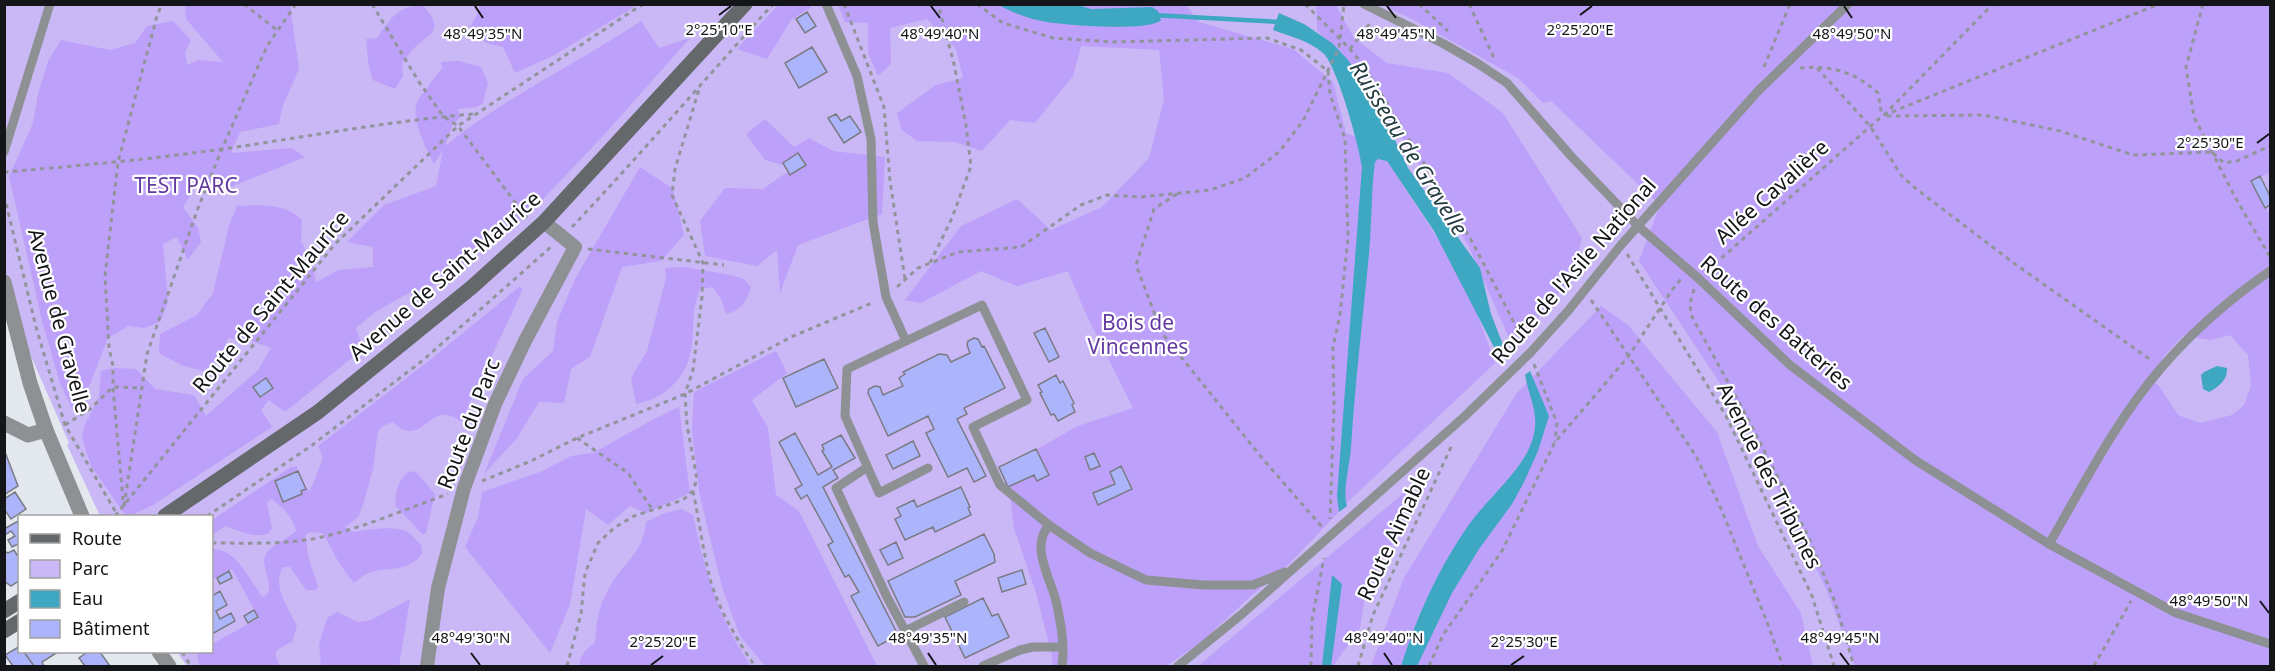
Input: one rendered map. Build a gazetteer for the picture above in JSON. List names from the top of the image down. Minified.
{"streets":{"main road":["Avenue de Saint-Maurice"],"street":["Avenue de Gravelle","Route du Parc"],"lane":["Route de l'Asile National","Route des Batteries"],"path":["Allée Cavalière","Route de Saint-Maurice","Avenue des Tribunes","Route Aimable"]},"crossings":[["Allée Cavalière","Route des Batteries"],["Route de l'Asile National","Route des Batteries"],["Route de l'Asile National","Avenue des Tribunes"],["Route de l'Asile National","Route Aimable"]],"water":["Ruisseau de Gravelle"],"parks":["TEST PARC","Bois de Vincennes"],"legend":["Route","Parc","Eau","Bâtiment"],"coordinates":["2°25'10\"E","2°25'20\"E","48°49'35\"N","48°49'40\"N","48°49'45\"N","48°49'50\"N","2°25'30\"E","48°49'30\"N"]}
